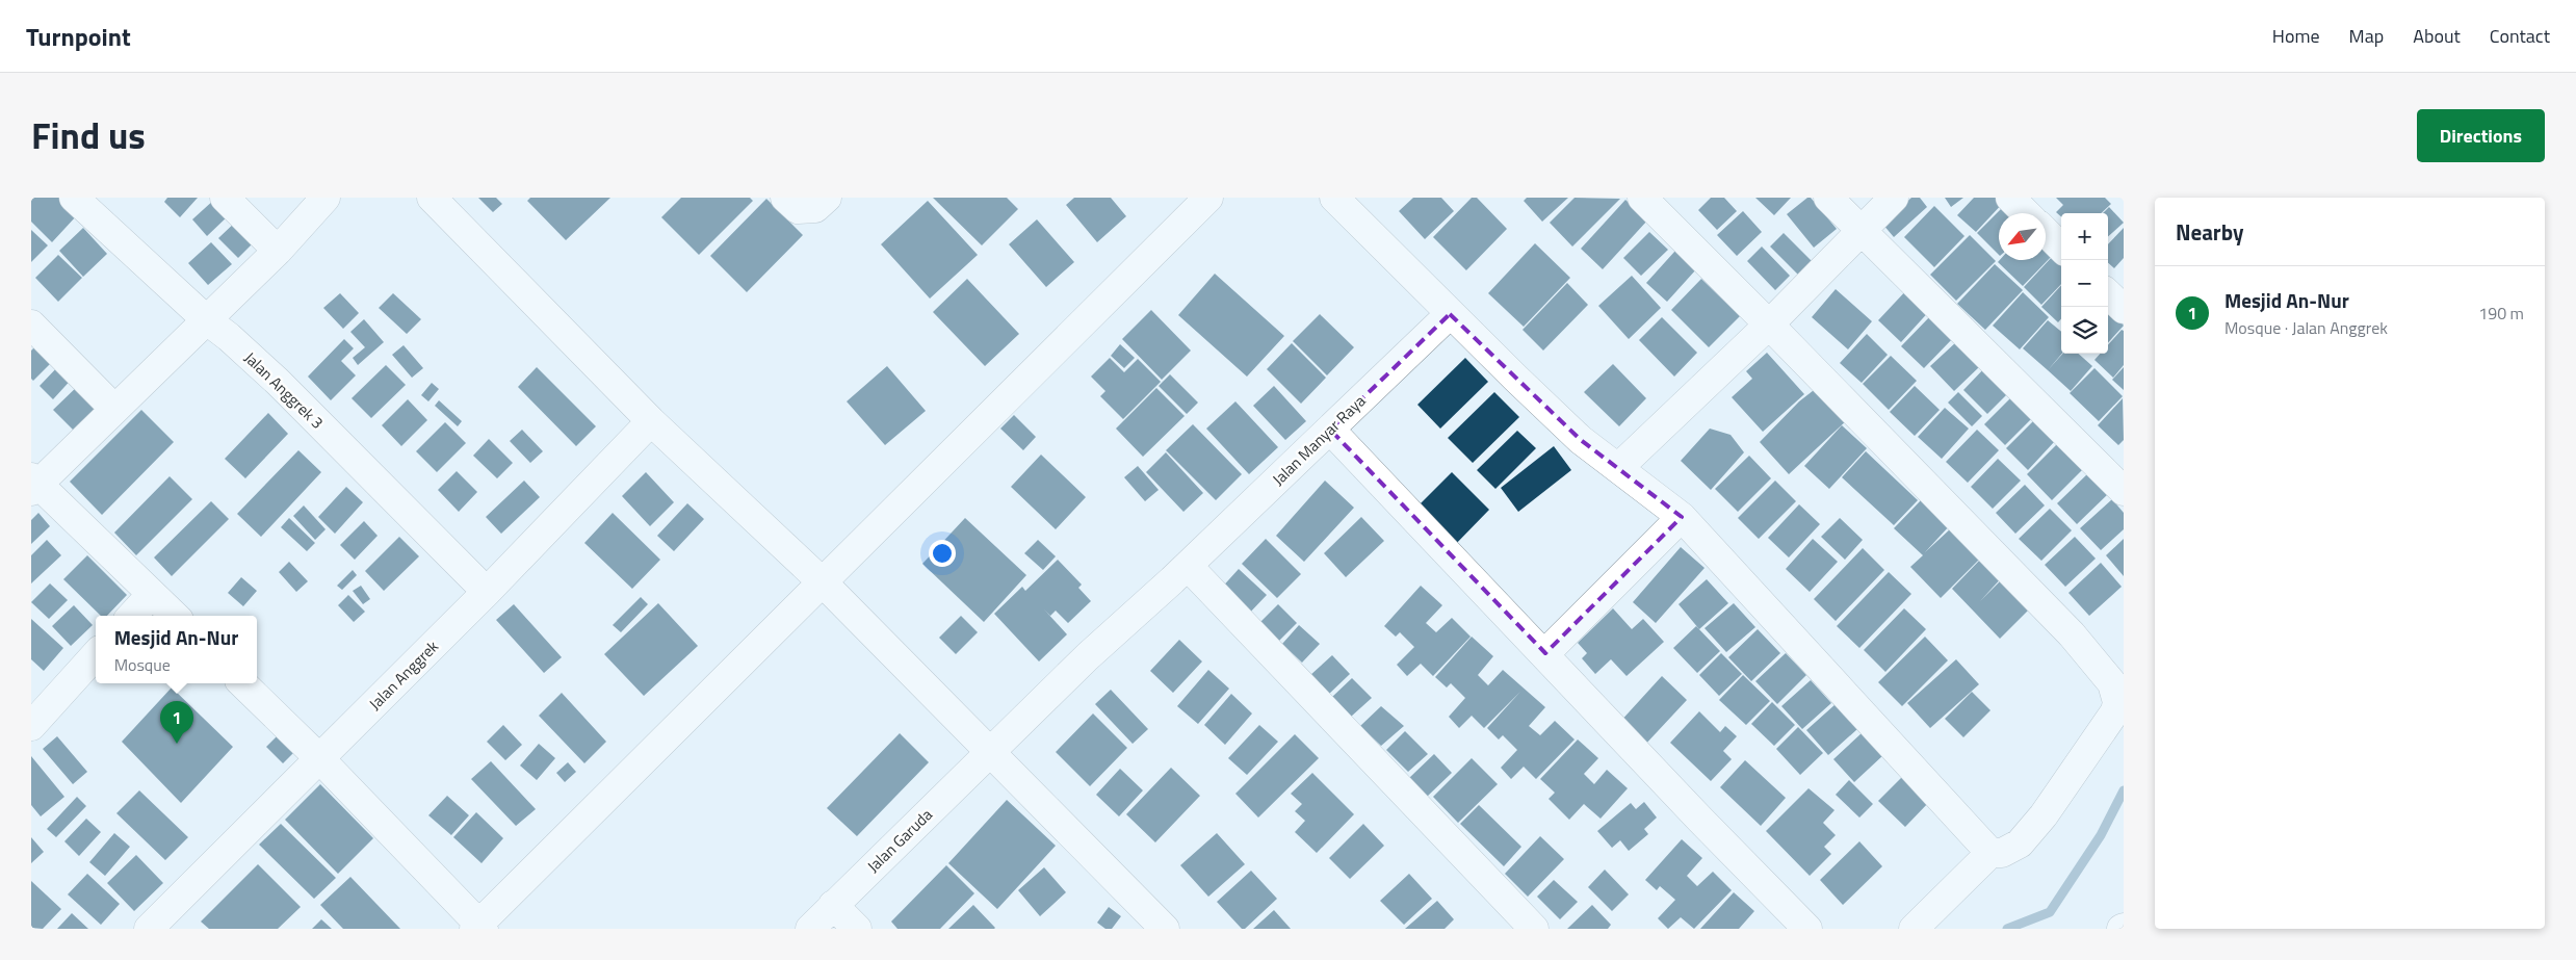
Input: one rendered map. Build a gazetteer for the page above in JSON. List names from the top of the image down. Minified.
{"streets":{"street":["Jalan Anggrek 3","Jalan Manyar Raya","Jalan Anggrek","Jalan Garuda"]},"crossings":[["Jalan Anggrek 3","Jalan Anggrek"],["Jalan Manyar Raya","Jalan Garuda"]],"north":"bottom left","page":{"header":"Turnpoint","nav":["Home","Map","About","Contact"],"title":"Find us","buttons":"Directions","heading":"Nearby","map_buttons":["+","−"],"list":[{"mark":"1","name":"Mesjid An-Nur","note":"Mosque · Jalan Anggrek","value":"190 m"}],"popup":["Mesjid An-Nur","Mosque"],"pins":"1"}}
